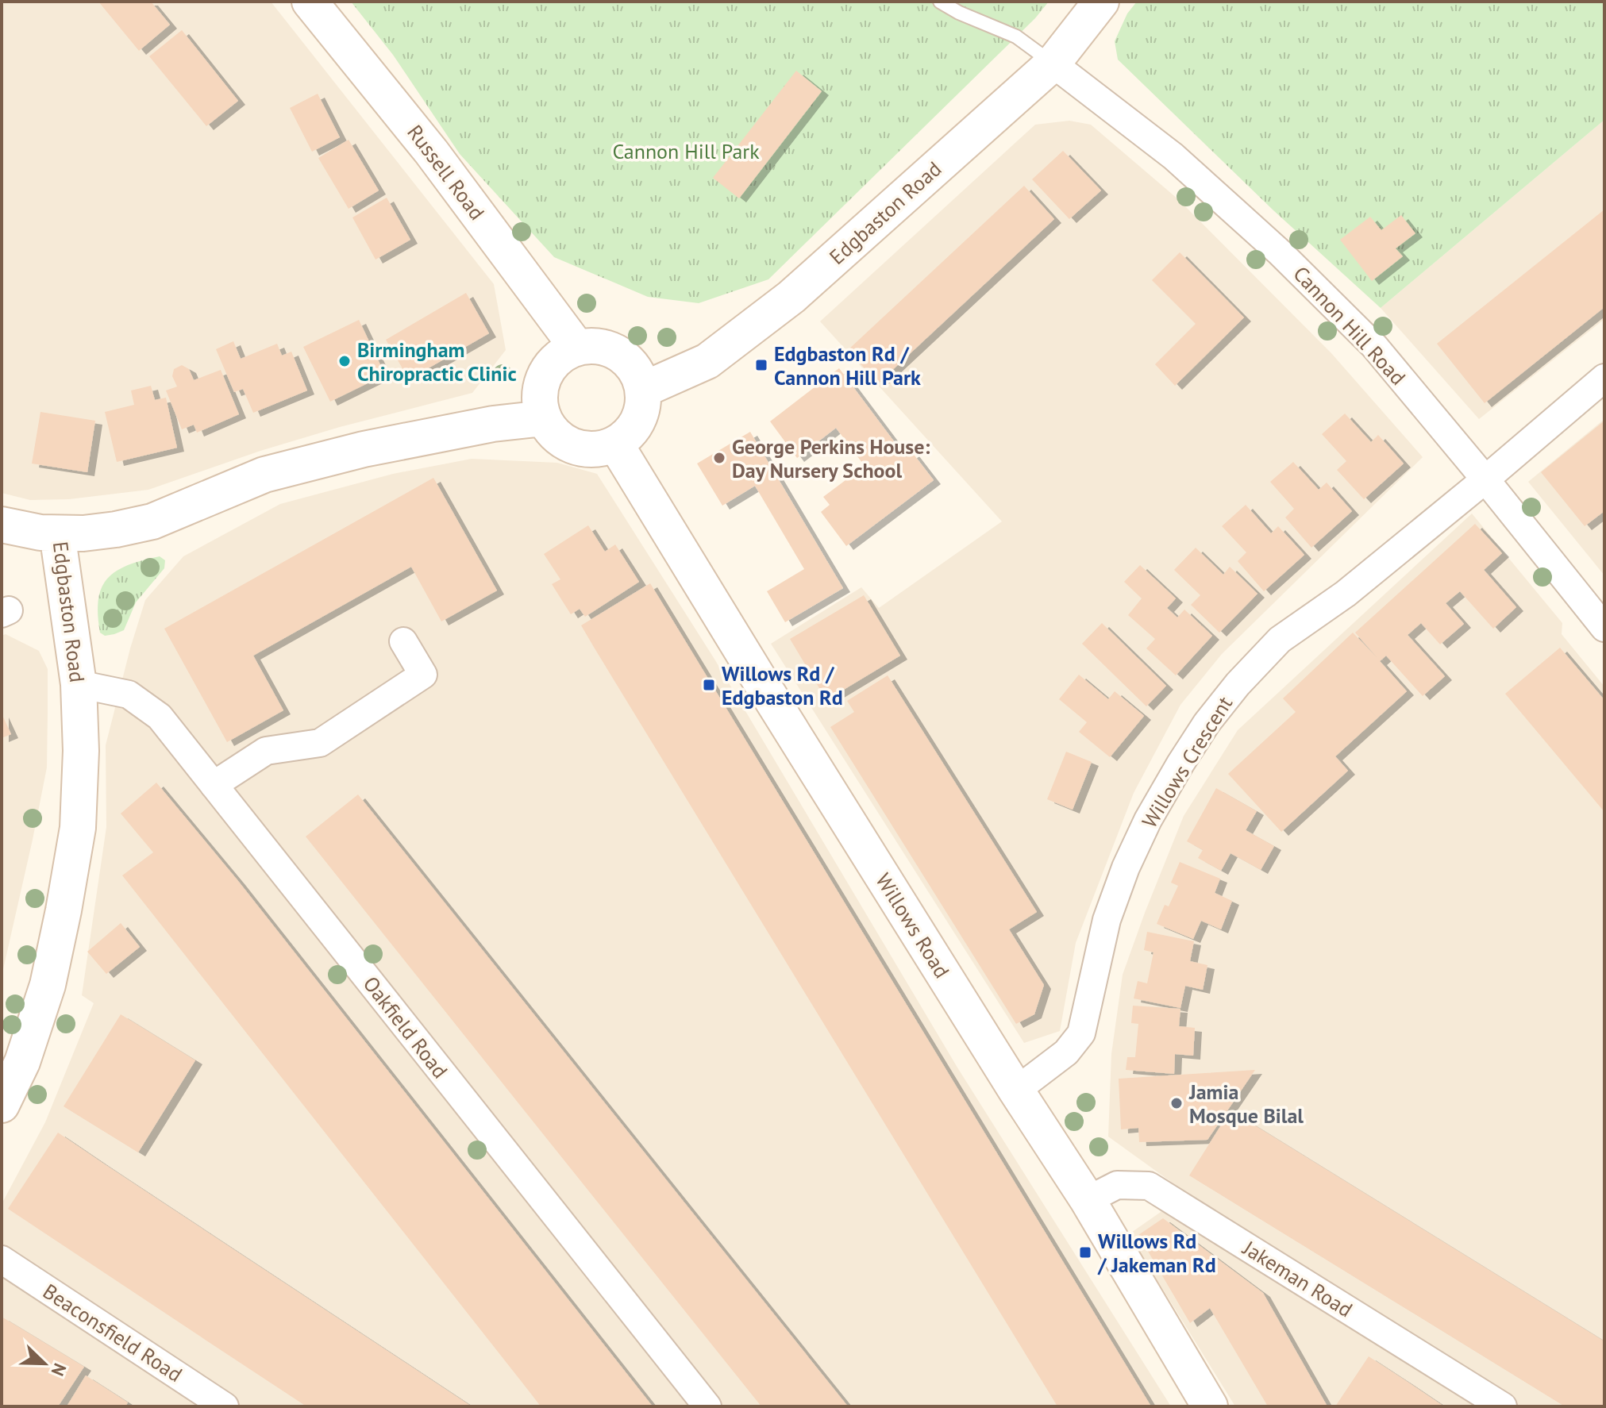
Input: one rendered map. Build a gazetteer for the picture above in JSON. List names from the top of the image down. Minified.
{"streets":{"street":["Russell Road","Edgbaston Road","Cannon Hill Road","Willows Crescent","Willows Road","Oakfield Road","Jakeman Road","Beaconsfield Road"]},"crossings":[["Russell Road","Edgbaston Road"],["Russell Road","Willows Road"],["Edgbaston Road","Cannon Hill Road"],["Edgbaston Road","Willows Road"],["Edgbaston Road","Oakfield Road"],["Cannon Hill Road","Willows Crescent"],["Willows Crescent","Willows Road"],["Willows Road","Jakeman Road"]],"parks":["Cannon Hill Park"],"places":{"other":["Birmingham Chiropractic Clinic","George Perkins House: Day Nursery School","Jamia Mosque Bilal"],"transit":["Edgbaston Rd / Cannon Hill Park","Willows Rd / Edgbaston Rd","Willows Rd / Jakeman Rd"]},"north":"bottom right"}
